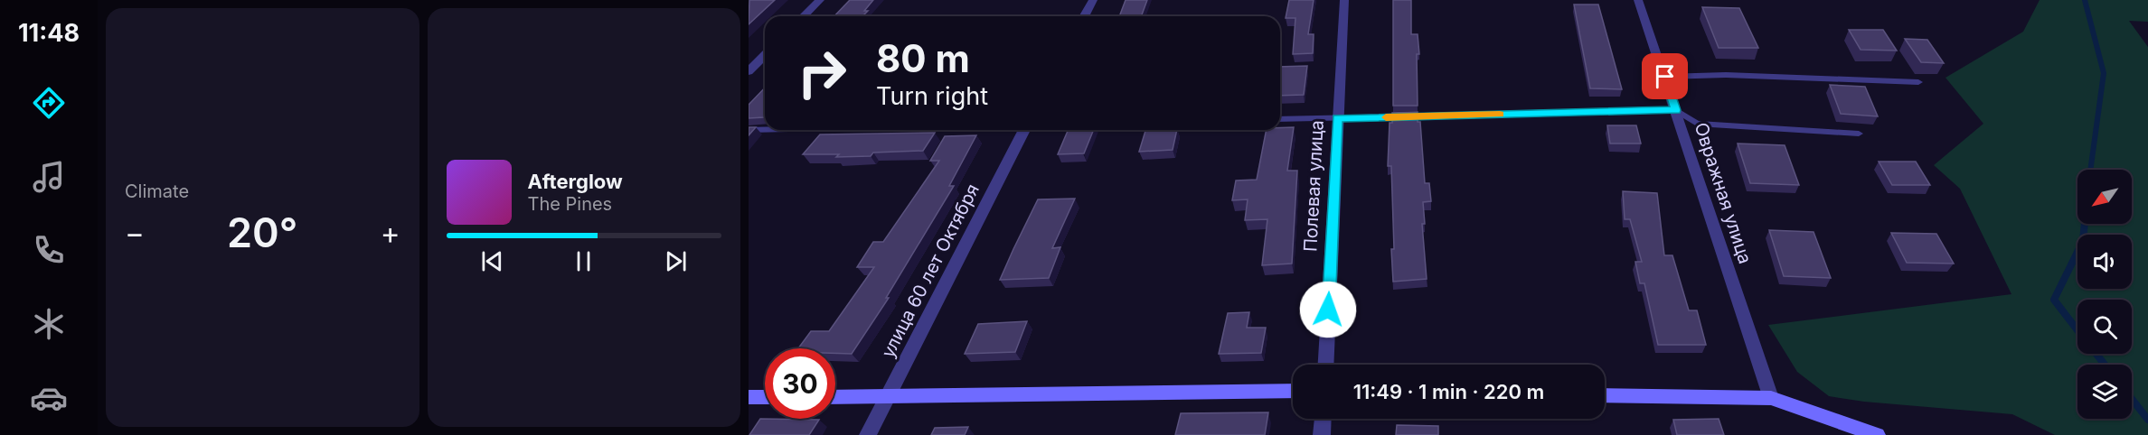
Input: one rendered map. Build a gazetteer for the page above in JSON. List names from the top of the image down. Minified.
{"streets":{"street":["Полевая улица","Овражная улица","улица 60 лет Октября"]},"north":"bottom left","page":{"tabs":"11:48","tile":"Climate","turn":["80 m","Turn right"],"song":["Afterglow","The Pines"],"heat":["−","20°","+"],"limit":"30","trip":"11:49 · 1 min · 220 m"}}
